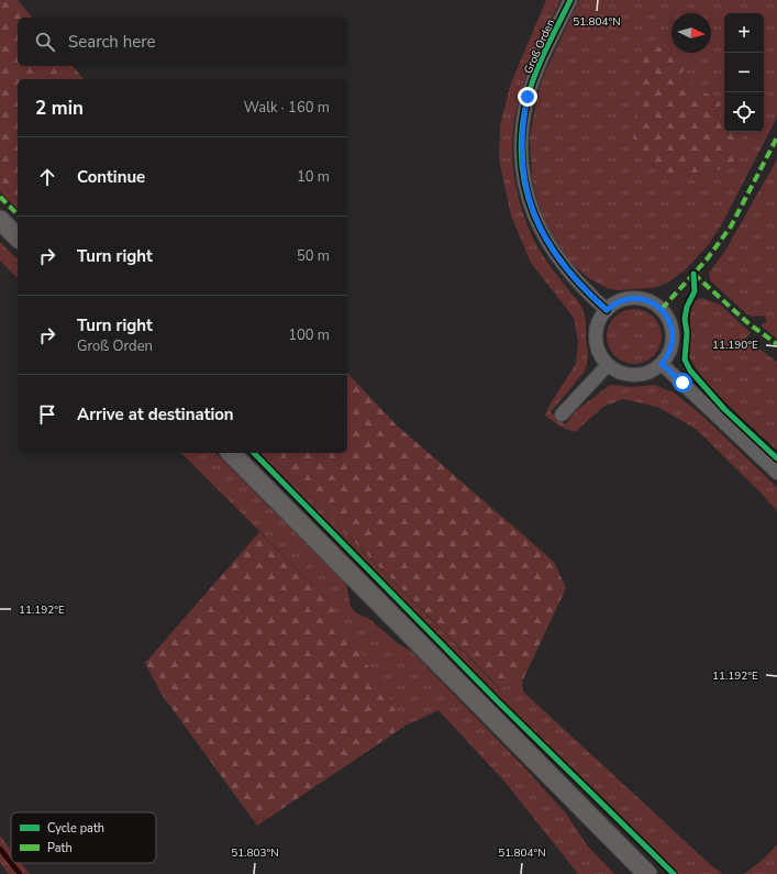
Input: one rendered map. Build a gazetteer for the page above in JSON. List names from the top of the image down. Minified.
{"streets":{"street":["Groß Orden"]},"legend":["Cycle path","Path"],"north":"right","page":{"map_buttons":["+","−"],"search":"Search here","heading":["2 min","Walk · 160 m"],"list":[["Continue","10 m"],["Turn right","50 m"],["Turn right","Groß Orden","100 m"],"Arrive at destination"]},"coordinates":["51.804°N","11.190°E","11.192°E","51.803°N"]}
